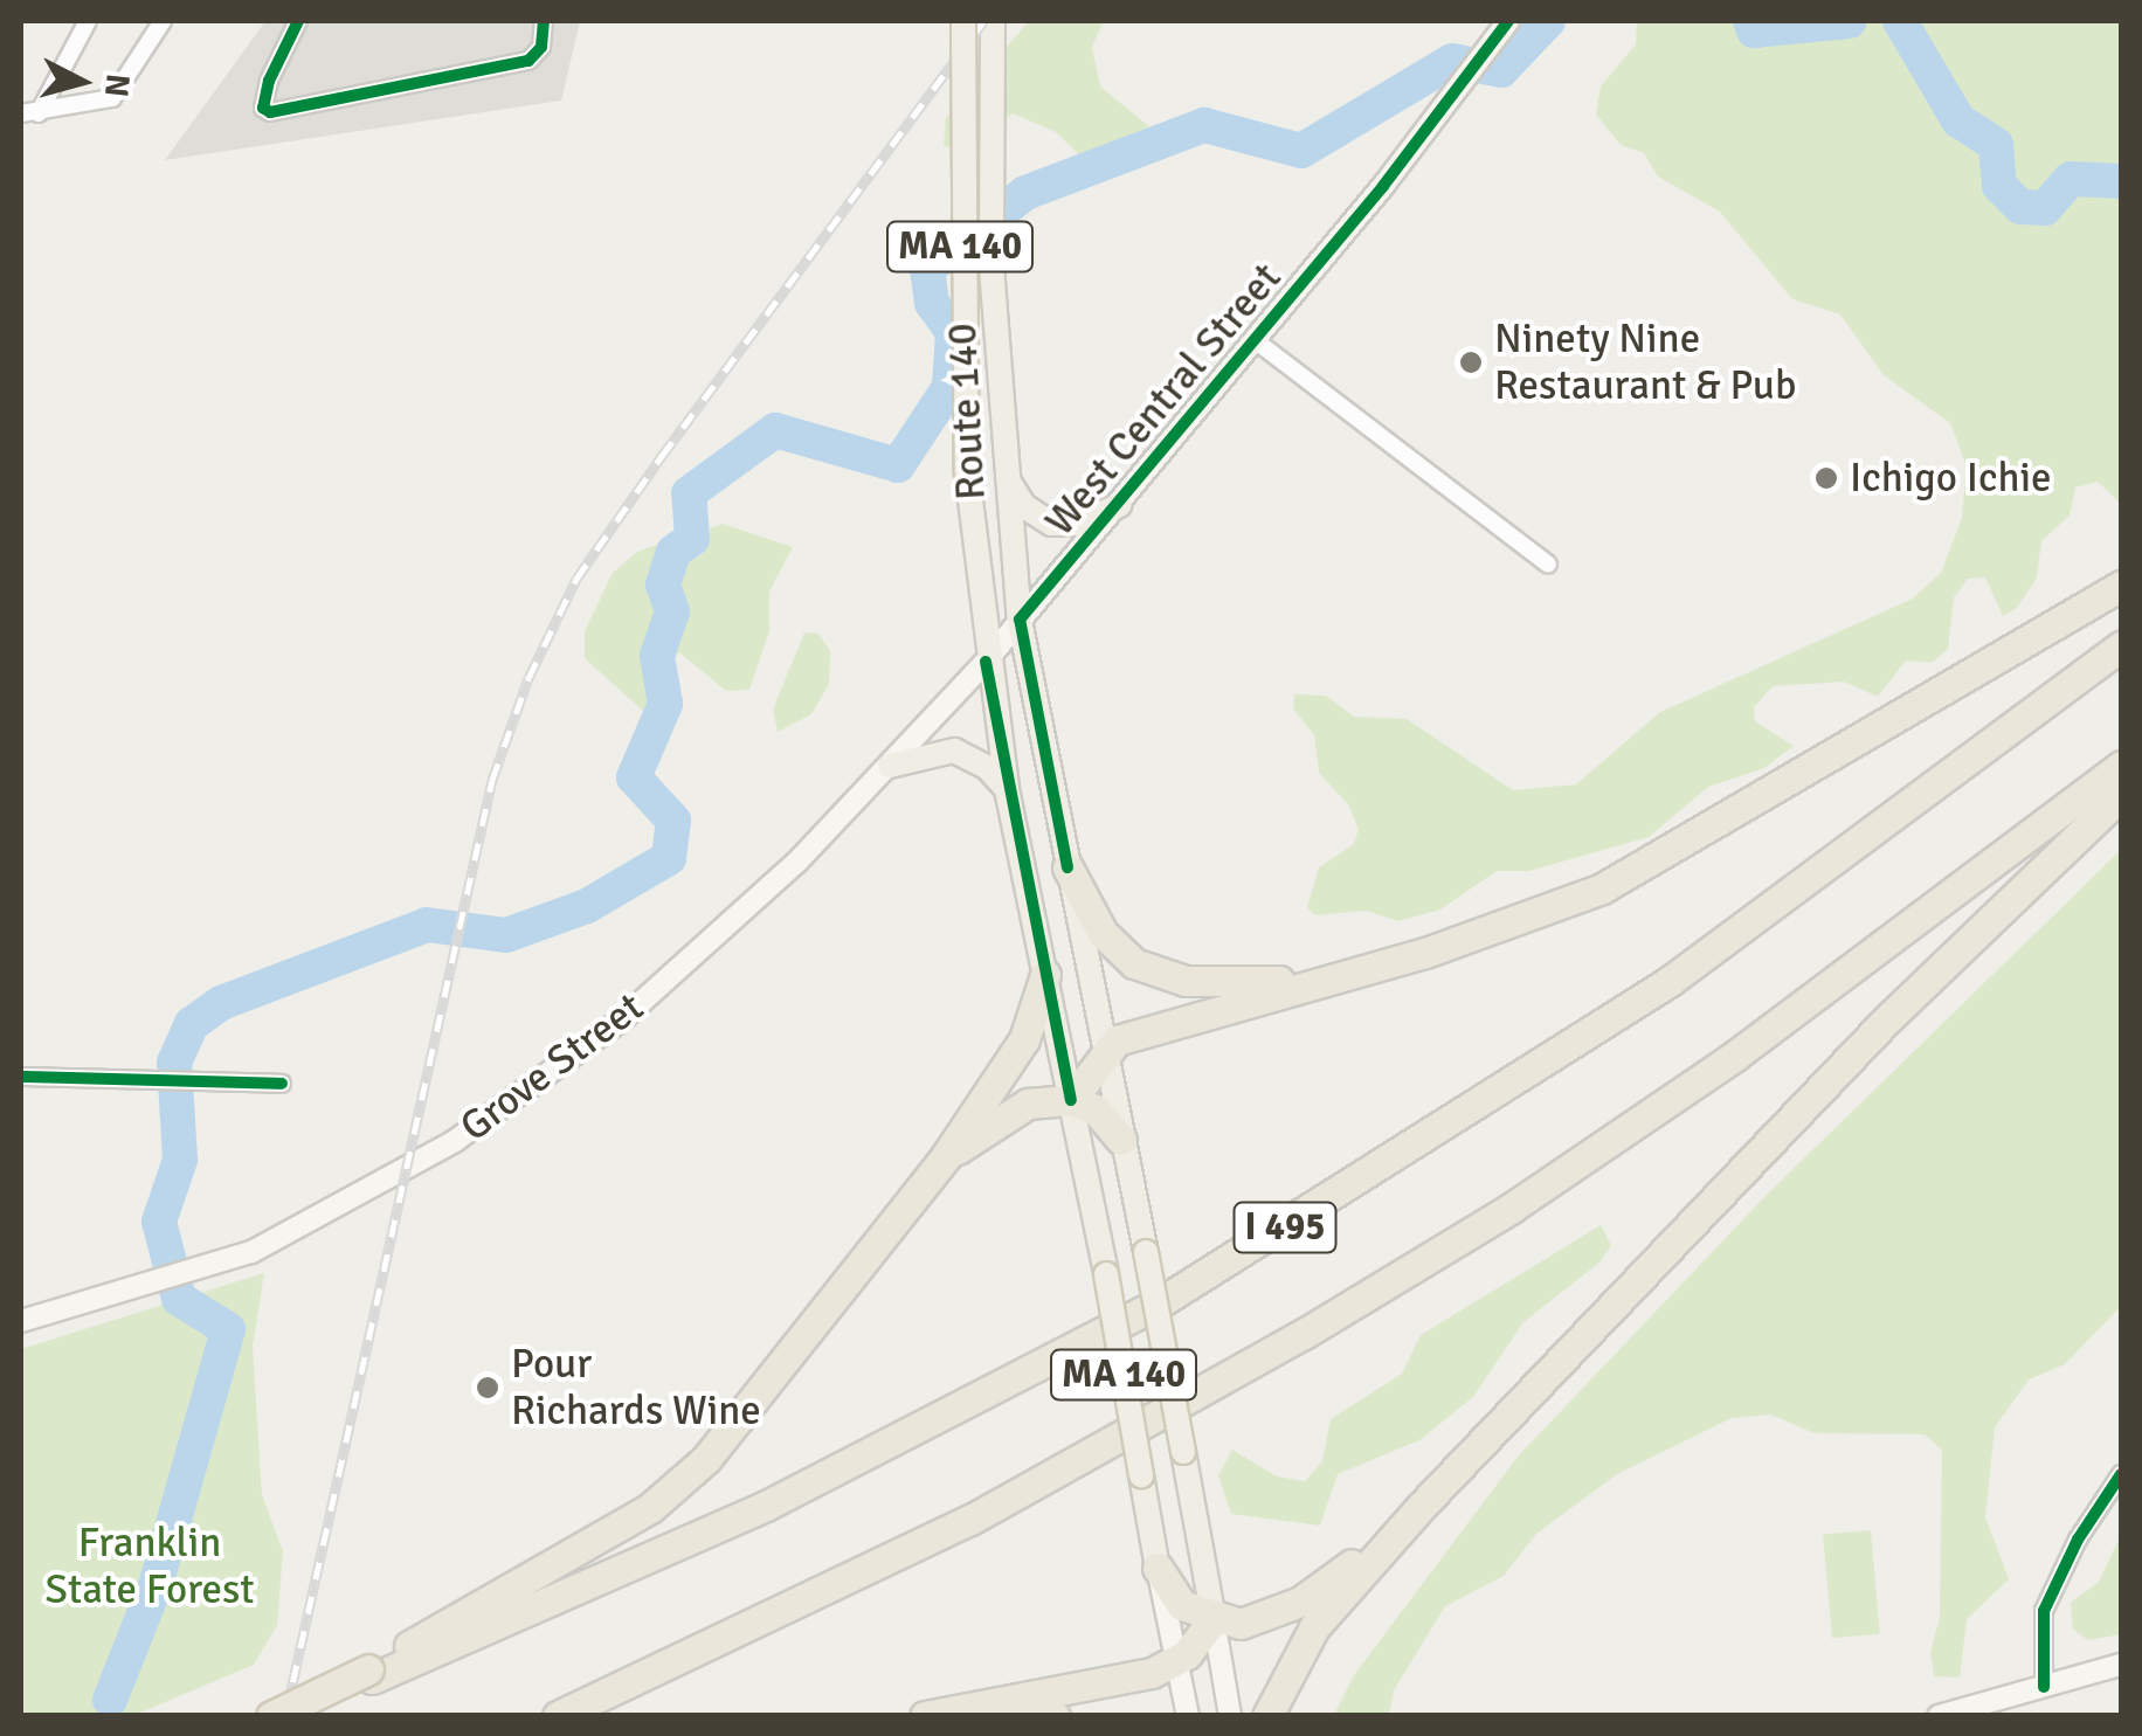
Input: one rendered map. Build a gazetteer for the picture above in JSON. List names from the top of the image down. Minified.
{"streets":{"highway":["I 495"],"main road":["MA 140","West Central Street","Route 140","Grove Street"]},"crossings":[["MA 140","West Central Street"],["MA 140","Route 140"],["MA 140","Grove Street"],["West Central Street","Route 140"],["West Central Street","Grove Street"],["Route 140","Grove Street"]],"parks":["Franklin State Forest"],"places":["Ninety Nine Restaurant & Pub","Ichigo Ichie","Pour Richards Wine"],"north":"right"}
